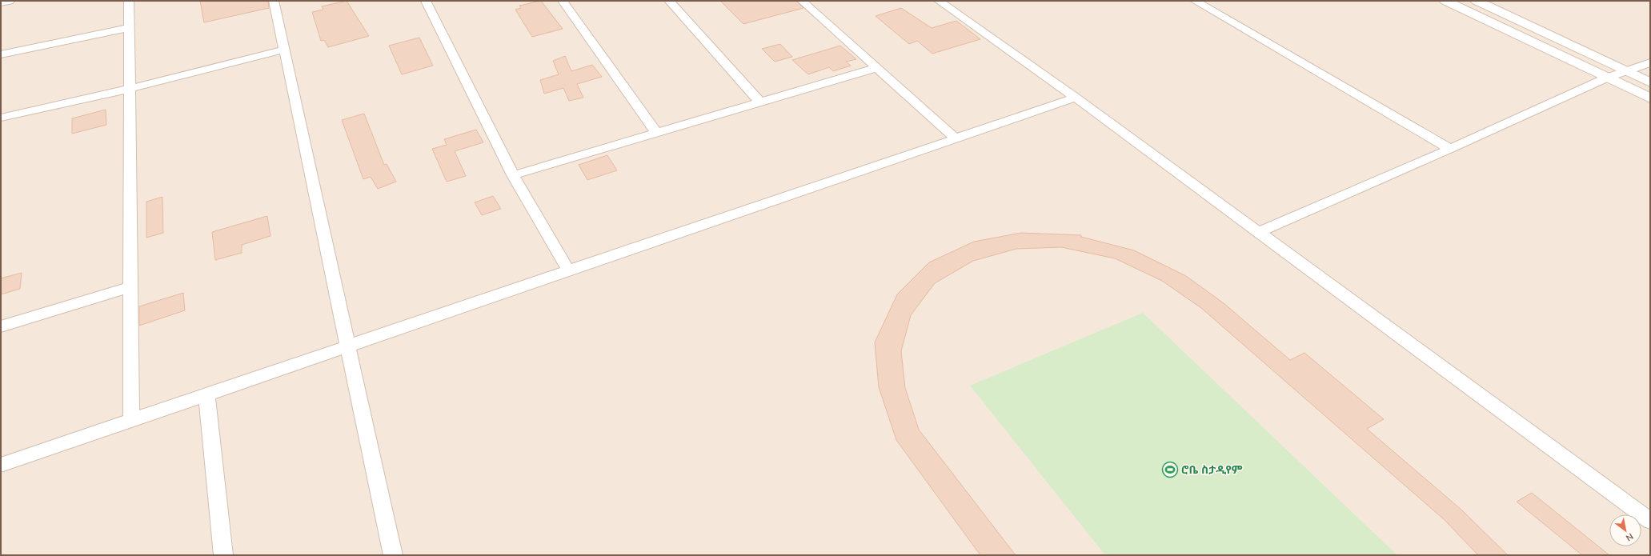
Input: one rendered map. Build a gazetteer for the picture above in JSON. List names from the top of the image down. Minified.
{"places":{"sports":["ሮቤ ስታዲየም"]},"north":"bottom right"}
